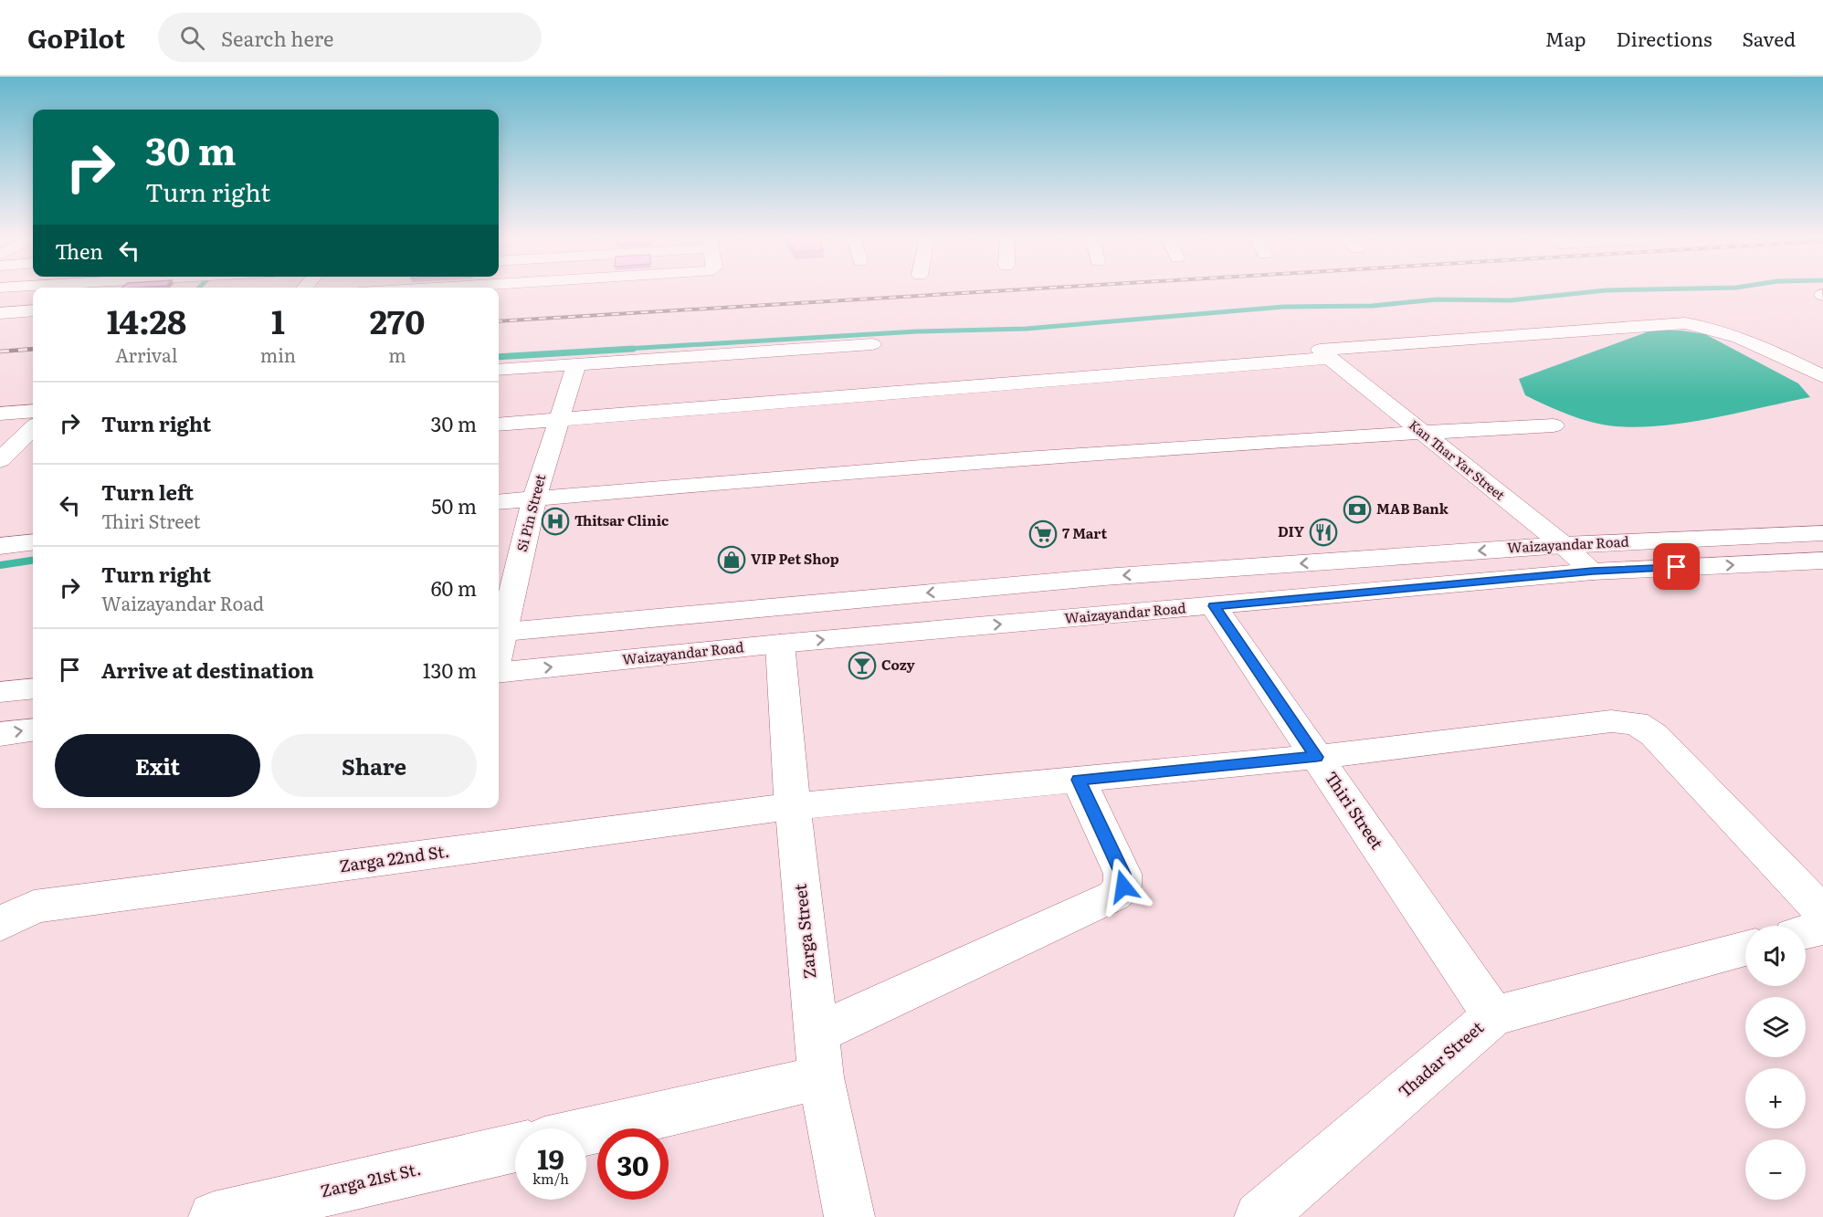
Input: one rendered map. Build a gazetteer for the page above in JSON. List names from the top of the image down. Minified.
{"streets":{"street":["Kan Thar Yar Street","Si Pin Street","Waizayandar Road","Thiri Street","Zarga 22nd St.","Zarga Street","Thadar Street","Zarga 21st St."]},"crossings":[["Kan Thar Yar Street","Waizayandar Road"],["Si Pin Street","Waizayandar Road"],["Waizayandar Road","Thiri Street"],["Waizayandar Road","Zarga Street"],["Thiri Street","Zarga 22nd St."],["Thiri Street","Thadar Street"],["Zarga 22nd St.","Zarga Street"]],"places":{"bank":["MAB Bank"],"hospital":["Thitsar Clinic"],"restaurant":["DIY"],"supermarket":["7 Mart"],"shop":["VIP Pet Shop"],"bar":["Cozy"]},"page":{"header":"GoPilot","search":"Search here","nav":["Map","Directions","Saved"],"turn":["30 m","Turn right"],"then":"Then","eta":["14:28","Arrival","1","min","270","m"],"list":[{"name":"Turn right","value":"30 m"},{"name":"Turn left","note":"Thiri Street","value":"50 m"},{"name":"Turn right","note":"Waizayandar Road","value":"60 m"},{"name":"Arrive at destination","value":"130 m"}],"buttons":["Exit","Share"],"map_buttons":["+","−"],"speed":"19 km/h","limit":"30"}}
